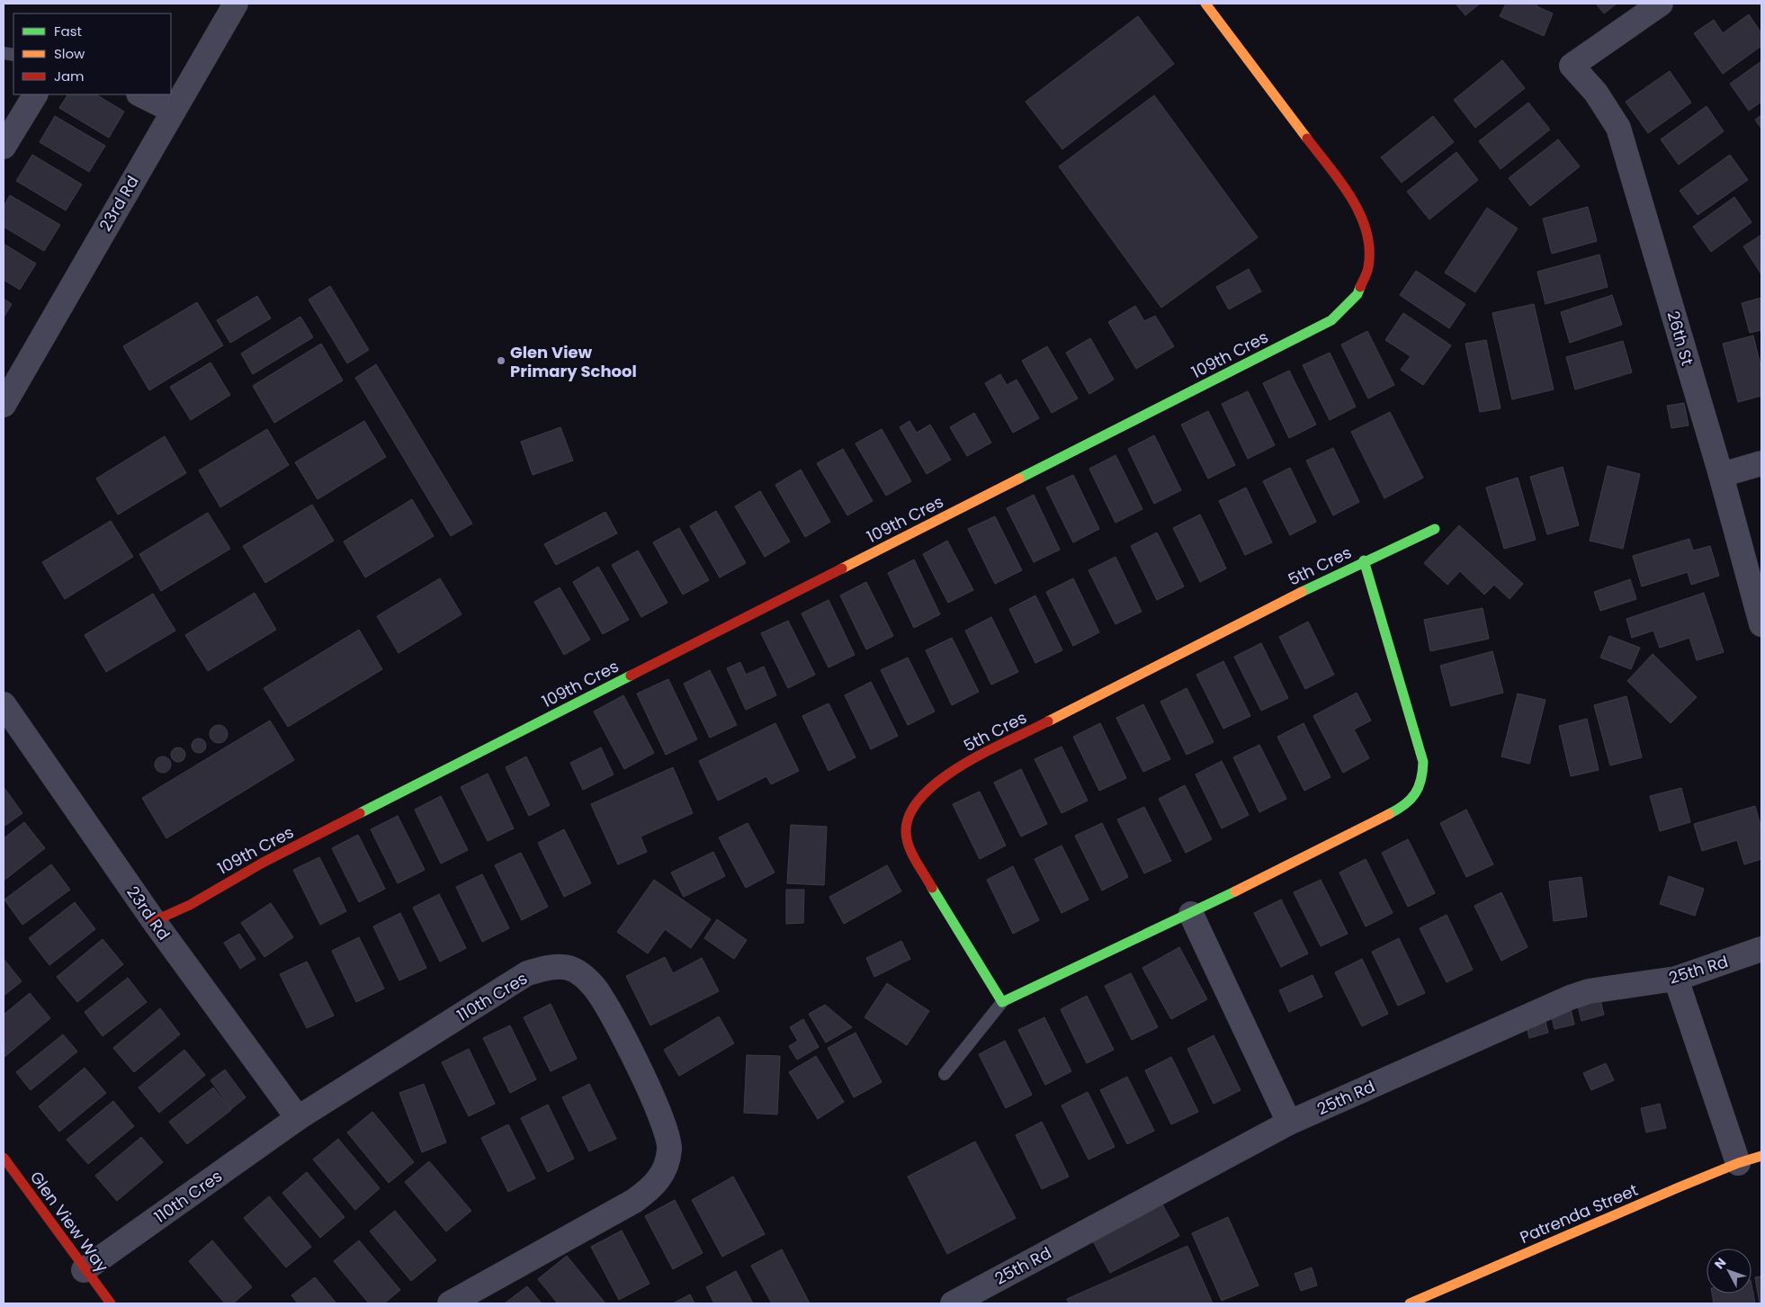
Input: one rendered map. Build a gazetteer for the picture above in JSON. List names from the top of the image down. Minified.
{"streets":{"street":["23rd Rd","26th St","109th Cres","5th Cres","25th Rd","110th Cres","Patrenda Street","Glen View Way"]},"crossings":[["23rd Rd","109th Cres"],["23rd Rd","110th Cres"],["110th Cres","Glen View Way"]],"places":["Glen View Primary School"],"legend":["Fast","Slow","Jam"],"north":"top left"}
